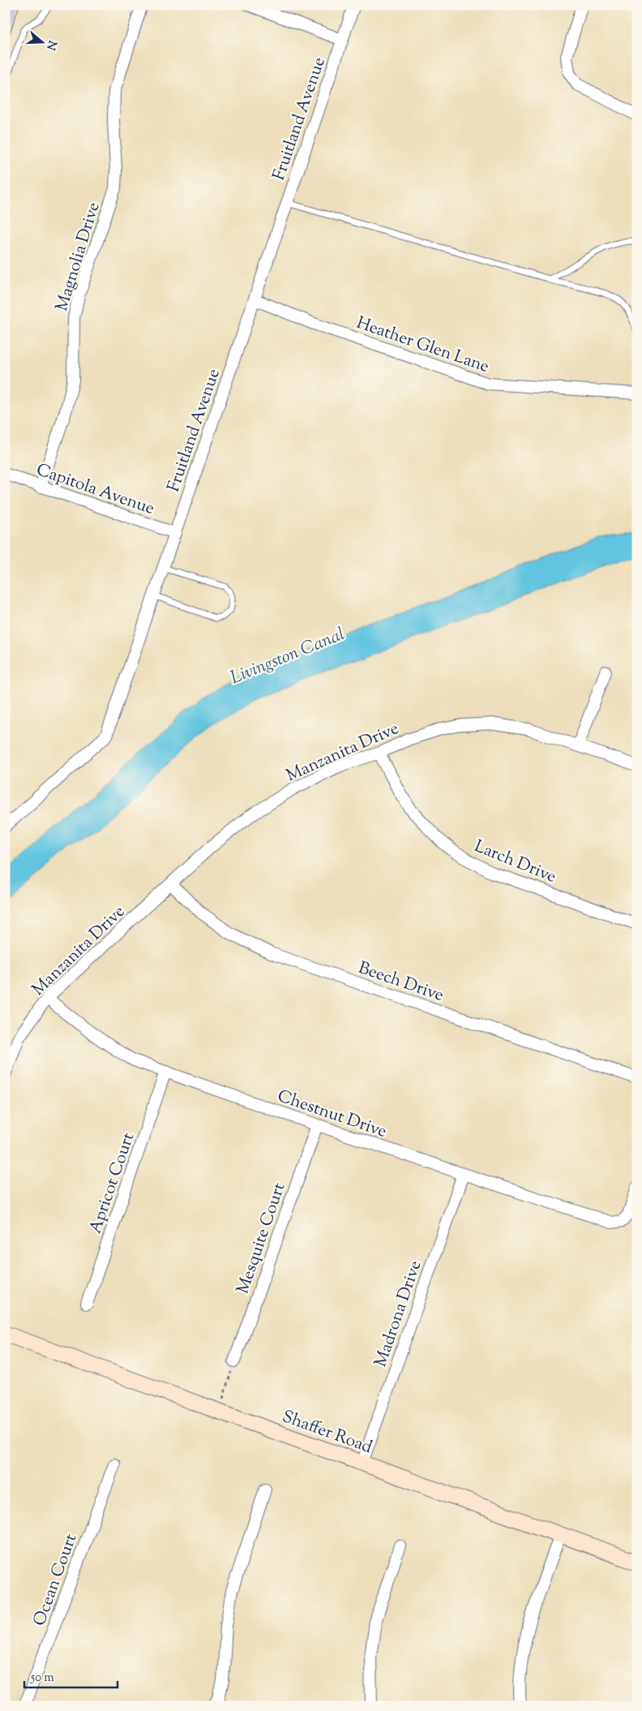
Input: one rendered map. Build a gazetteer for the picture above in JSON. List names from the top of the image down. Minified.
{"streets":{"main road":["Shaffer Road"],"street":["Fruitland Avenue","Magnolia Drive","Heather Glen Lane","Capitola Avenue","Manzanita Drive","Larch Drive","Beech Drive","Chestnut Drive","Apricot Court","Mesquite Court","Madrona Drive","Ocean Court"]},"crossings":[["Fruitland Avenue","Heather Glen Lane"],["Fruitland Avenue","Capitola Avenue"],["Magnolia Drive","Capitola Avenue"],["Manzanita Drive","Larch Drive"],["Manzanita Drive","Beech Drive"],["Manzanita Drive","Chestnut Drive"],["Chestnut Drive","Apricot Court"],["Chestnut Drive","Mesquite Court"],["Chestnut Drive","Madrona Drive"],["Madrona Drive","Shaffer Road"]],"water":["Livingston Canal"],"scale_bar":"50 m","north":"right"}
